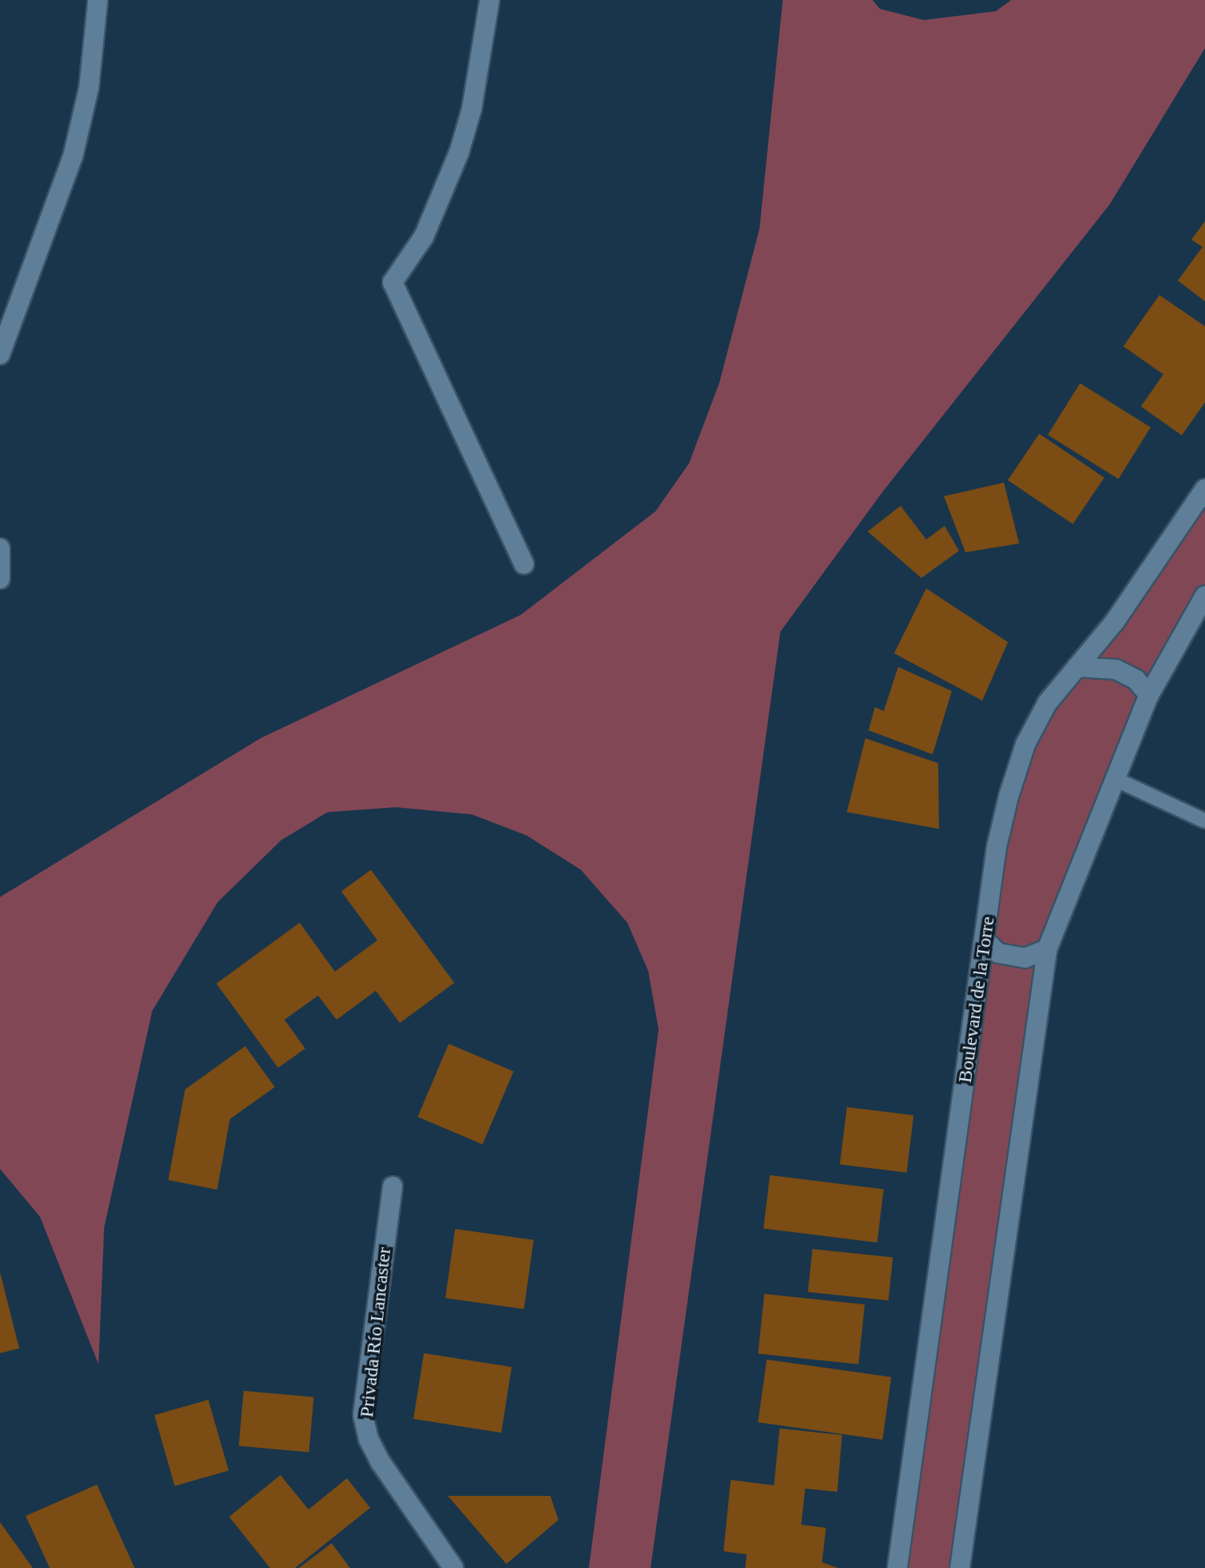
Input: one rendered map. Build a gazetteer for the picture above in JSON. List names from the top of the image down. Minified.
{"streets":{"street":["Boulevard de la Torre","Privada Río Lancaster"]}}
